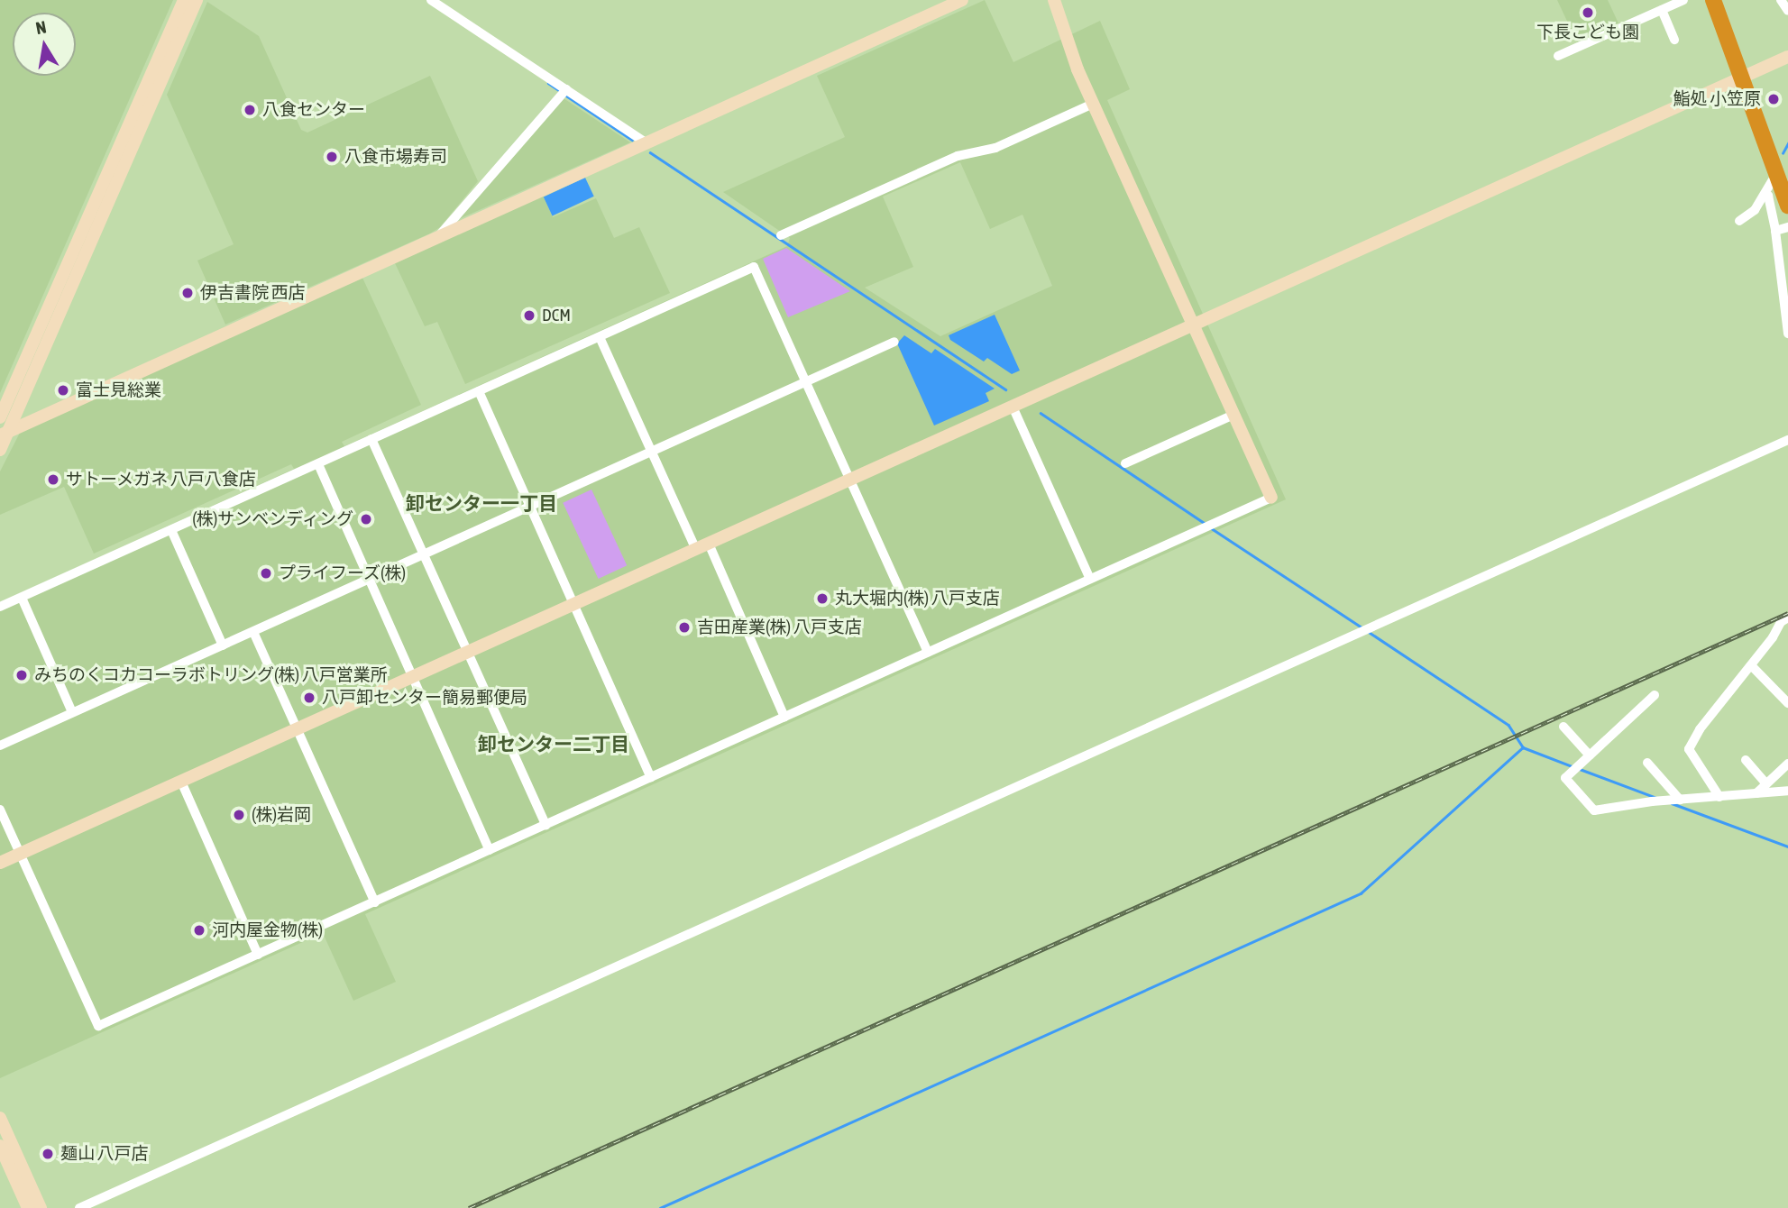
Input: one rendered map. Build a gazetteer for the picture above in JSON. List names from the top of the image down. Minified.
{"districts":["卸センター一丁目","卸センター二丁目"],"places":["下長こども園","鮨処 小笠原","八食センター","八食市場寿司","伊吉書院 西店","DCM","富士見総業","サトーメガネ 八戸八食店","(株)サンベンディング","プライフーズ(株)","丸大堀内(株) 八戸支店","吉田産業(株) 八戸支店","みちのくコカコーラボトリング(株) 八戸営業所","八戸卸センター簡易郵便局","(株)岩岡","河内屋金物(株)","麺山 八戸店"],"north":"top"}
